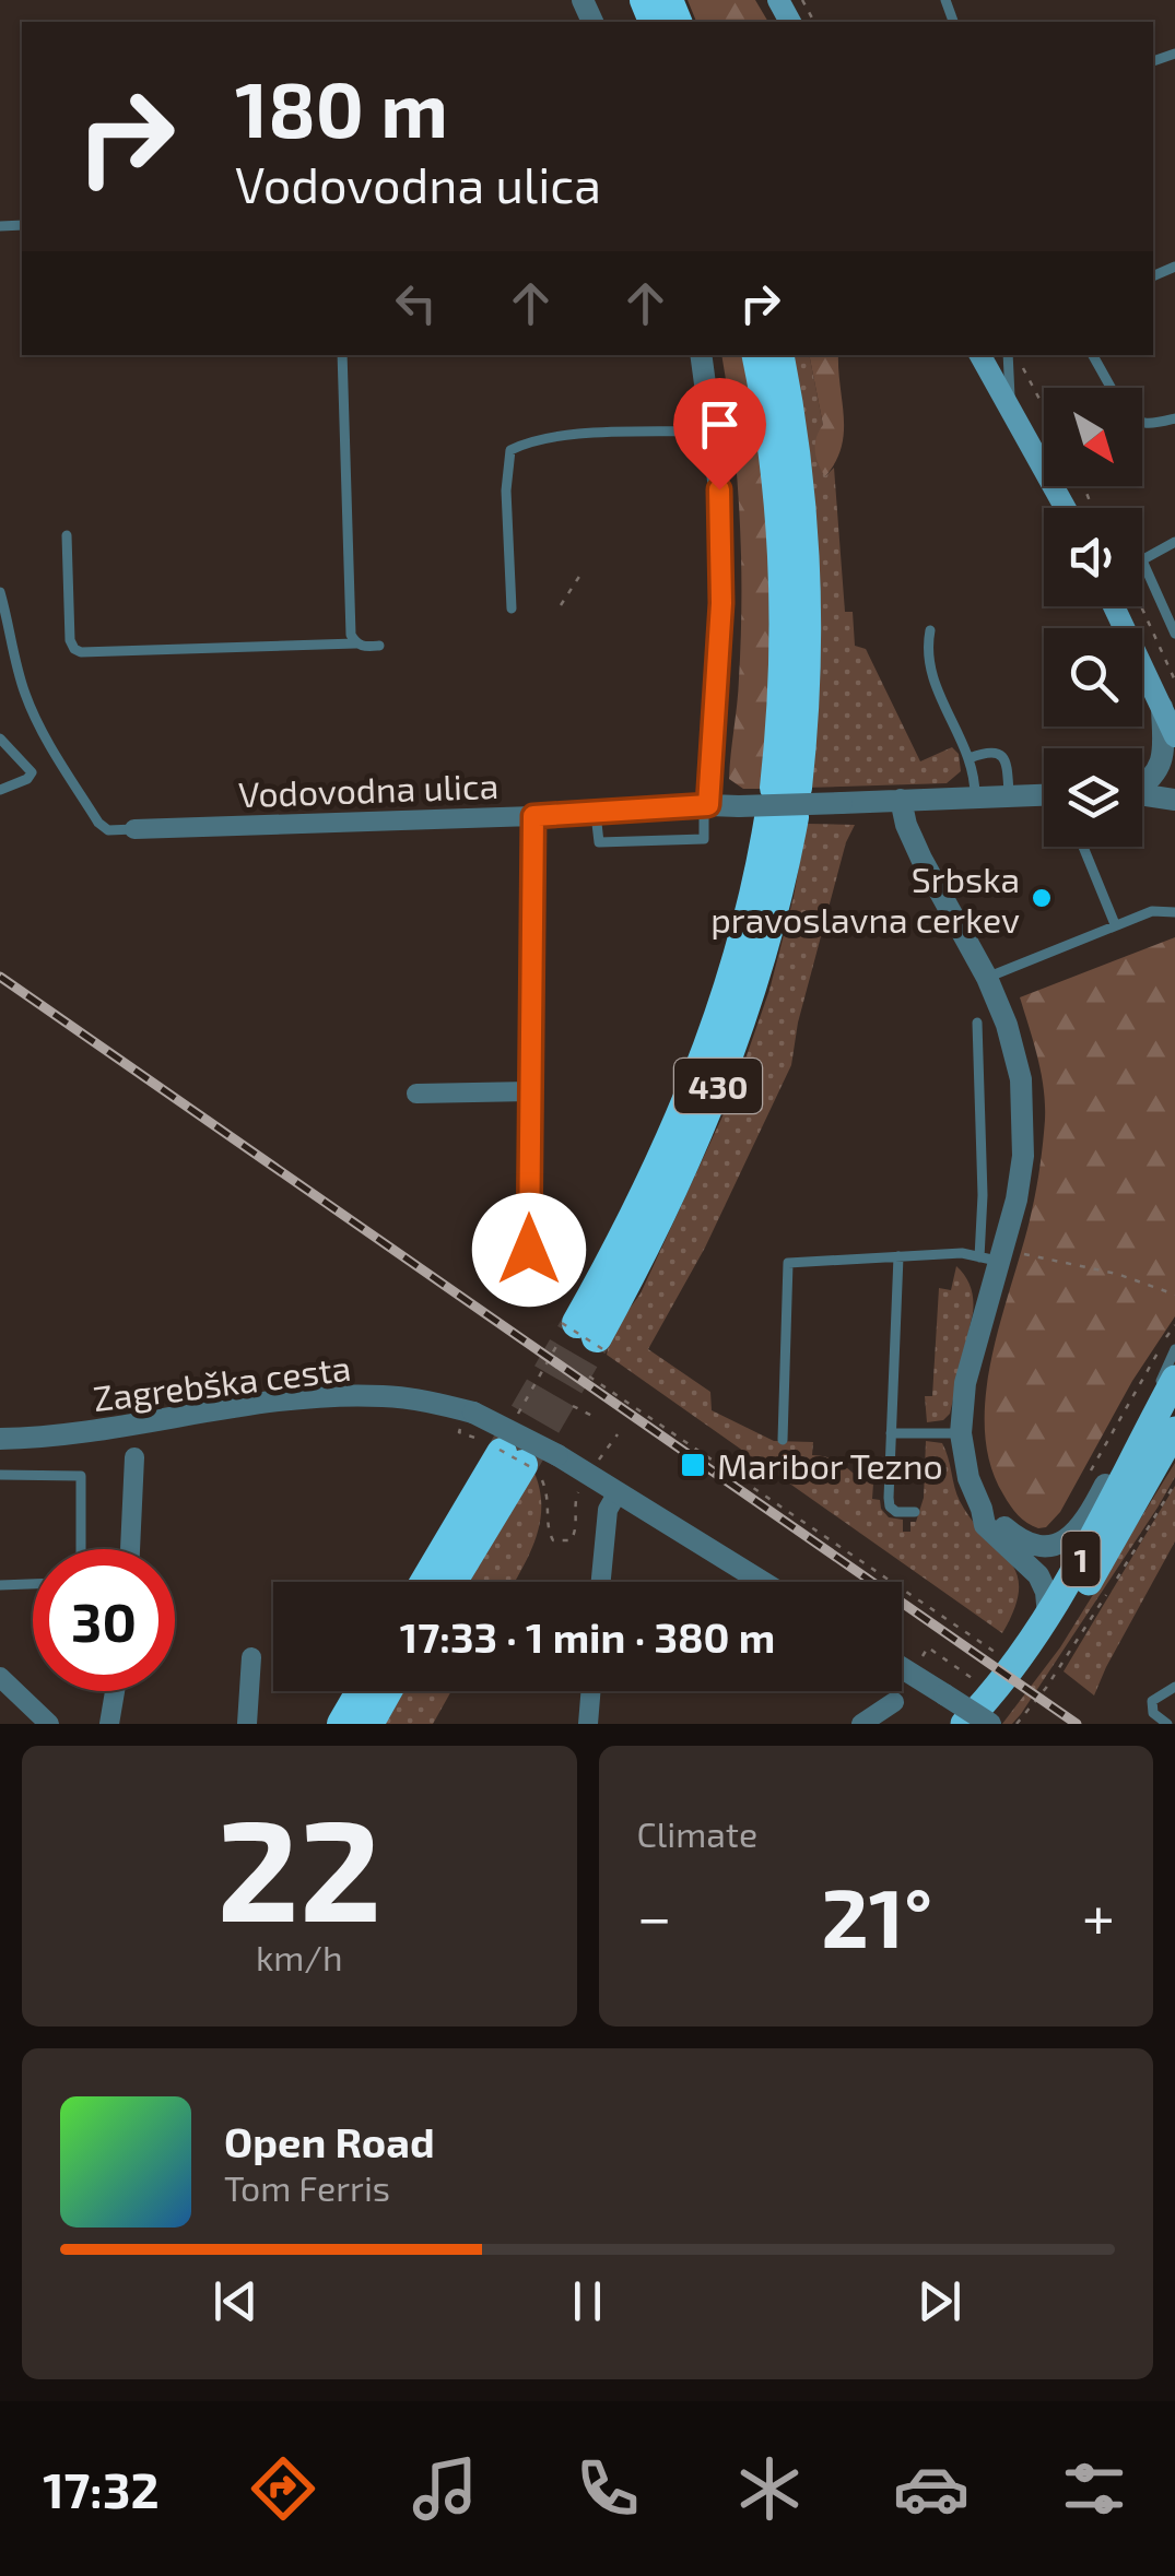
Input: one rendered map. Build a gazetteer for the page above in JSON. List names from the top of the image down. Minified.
{"streets":{"highway":["430"],"main road":["1"],"street":["Vodovodna ulica","Zagrebška cesta"]},"places":{"other":["Srbska pravoslavna cerkev"],"transit":["Maribor Tezno"]},"north":"bottom right","page":{"turn":["180 m","Vodovodna ulica"],"limit":"30","trip":"17:33 · 1 min · 380 m","tile":[["22","km/h"],"Climate"],"heat":["−","21°","+"],"song":["Open Road","Tom Ferris"],"tabs":"17:32"}}
